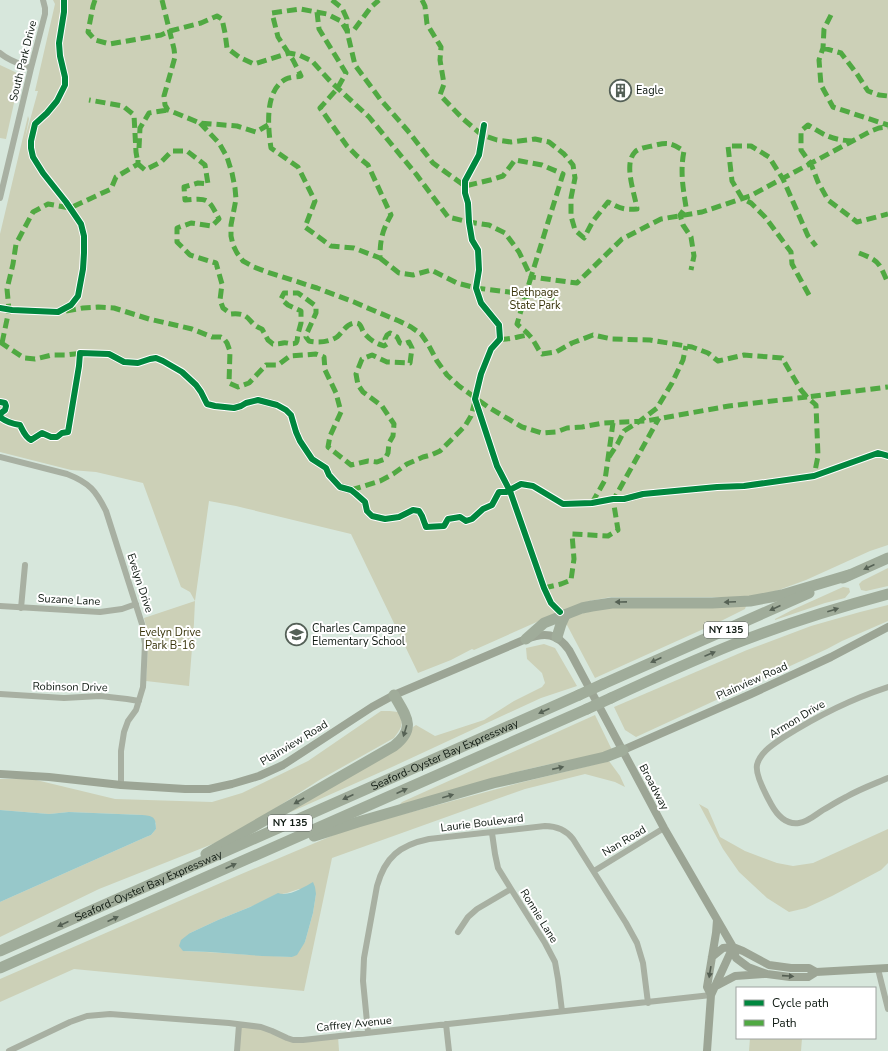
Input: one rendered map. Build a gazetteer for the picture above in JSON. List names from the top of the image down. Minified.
{"streets":{"highway":["NY 135","Seaford-Oyster Bay Expressway"],"main road":["Plainview Road","Broadway"],"street":["South Park Drive","Evelyn Drive","Suzane Lane","Robinson Drive","Armon Drive","Laurie Boulevard","Nan Road","Ronnie Lane","Caffrey Avenue"]},"crossings":[["Evelyn Drive","Suzane Lane"],["Evelyn Drive","Plainview Road"],["Evelyn Drive","Robinson Drive"],["Plainview Road","Broadway"],["Broadway","Nan Road"],["Laurie Boulevard","Nan Road"],["Laurie Boulevard","Ronnie Lane"],["Laurie Boulevard","Caffrey Avenue"],["Ronnie Lane","Caffrey Avenue"]],"parks":["Bethpage State Park","Evelyn Drive Park B-16"],"places":{"building":["Eagle"],"school or university":["Charles Campagne Elementary School"]},"legend":["Cycle path","Path"]}
